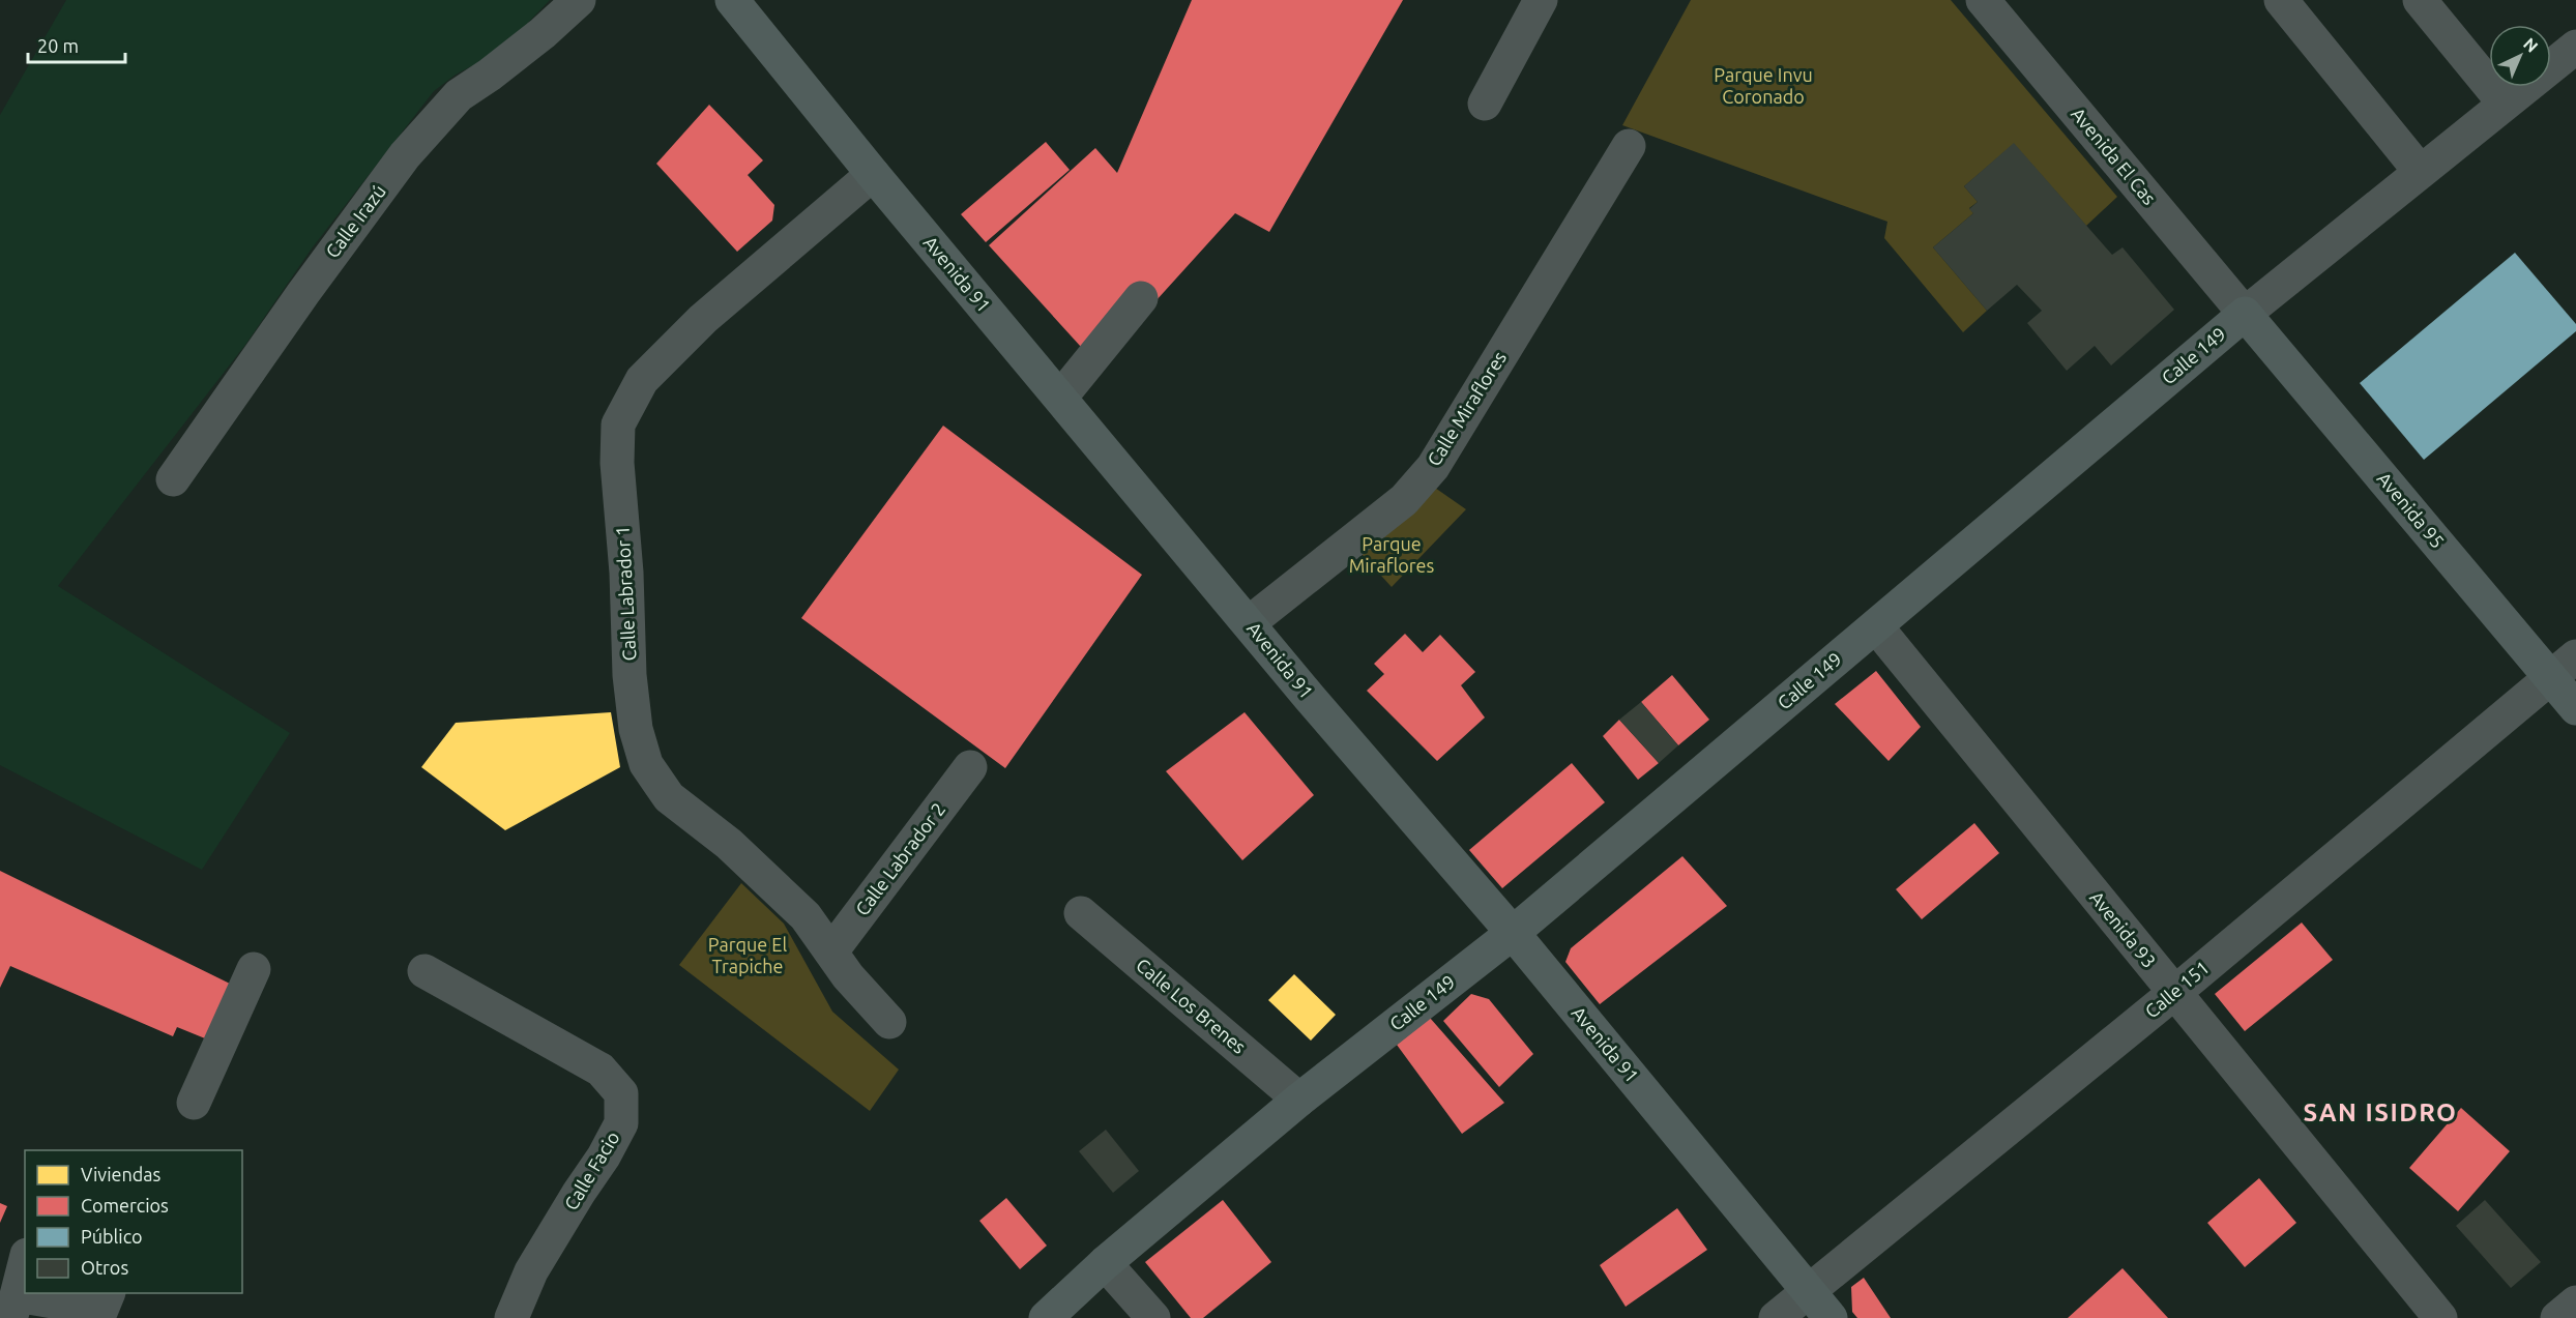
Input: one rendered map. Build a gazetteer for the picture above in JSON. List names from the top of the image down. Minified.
{"streets":{"main road":["Avenida 91","Calle 149","Avenida 95"],"street":["Avenida El Cas","Calle Irazú","Calle Miraflores","Calle Labrador 1","Calle Labrador 2","Avenida 93","Calle 151","Calle Los Brenes","Calle Facio"]},"crossings":[["Avenida El Cas","Calle 149"],["Avenida El Cas","Avenida 95"],["Avenida 91","Calle 149"],["Avenida 91","Calle Miraflores"],["Avenida 91","Calle Labrador 1"],["Avenida 91","Calle 151"],["Calle 149","Avenida 95"],["Calle 149","Avenida 93"],["Calle 149","Calle Los Brenes"],["Avenida 95","Calle 151"],["Calle Labrador 1","Calle Labrador 2"],["Avenida 93","Calle 151"]],"districts":["SAN ISIDRO"],"parks":["Parque Invu Coronado","Parque Miraflores","Parque El Trapiche"],"legend":["Viviendas","Comercios","Público","Otros"],"scale_bar":"20 m","north":"top right"}
